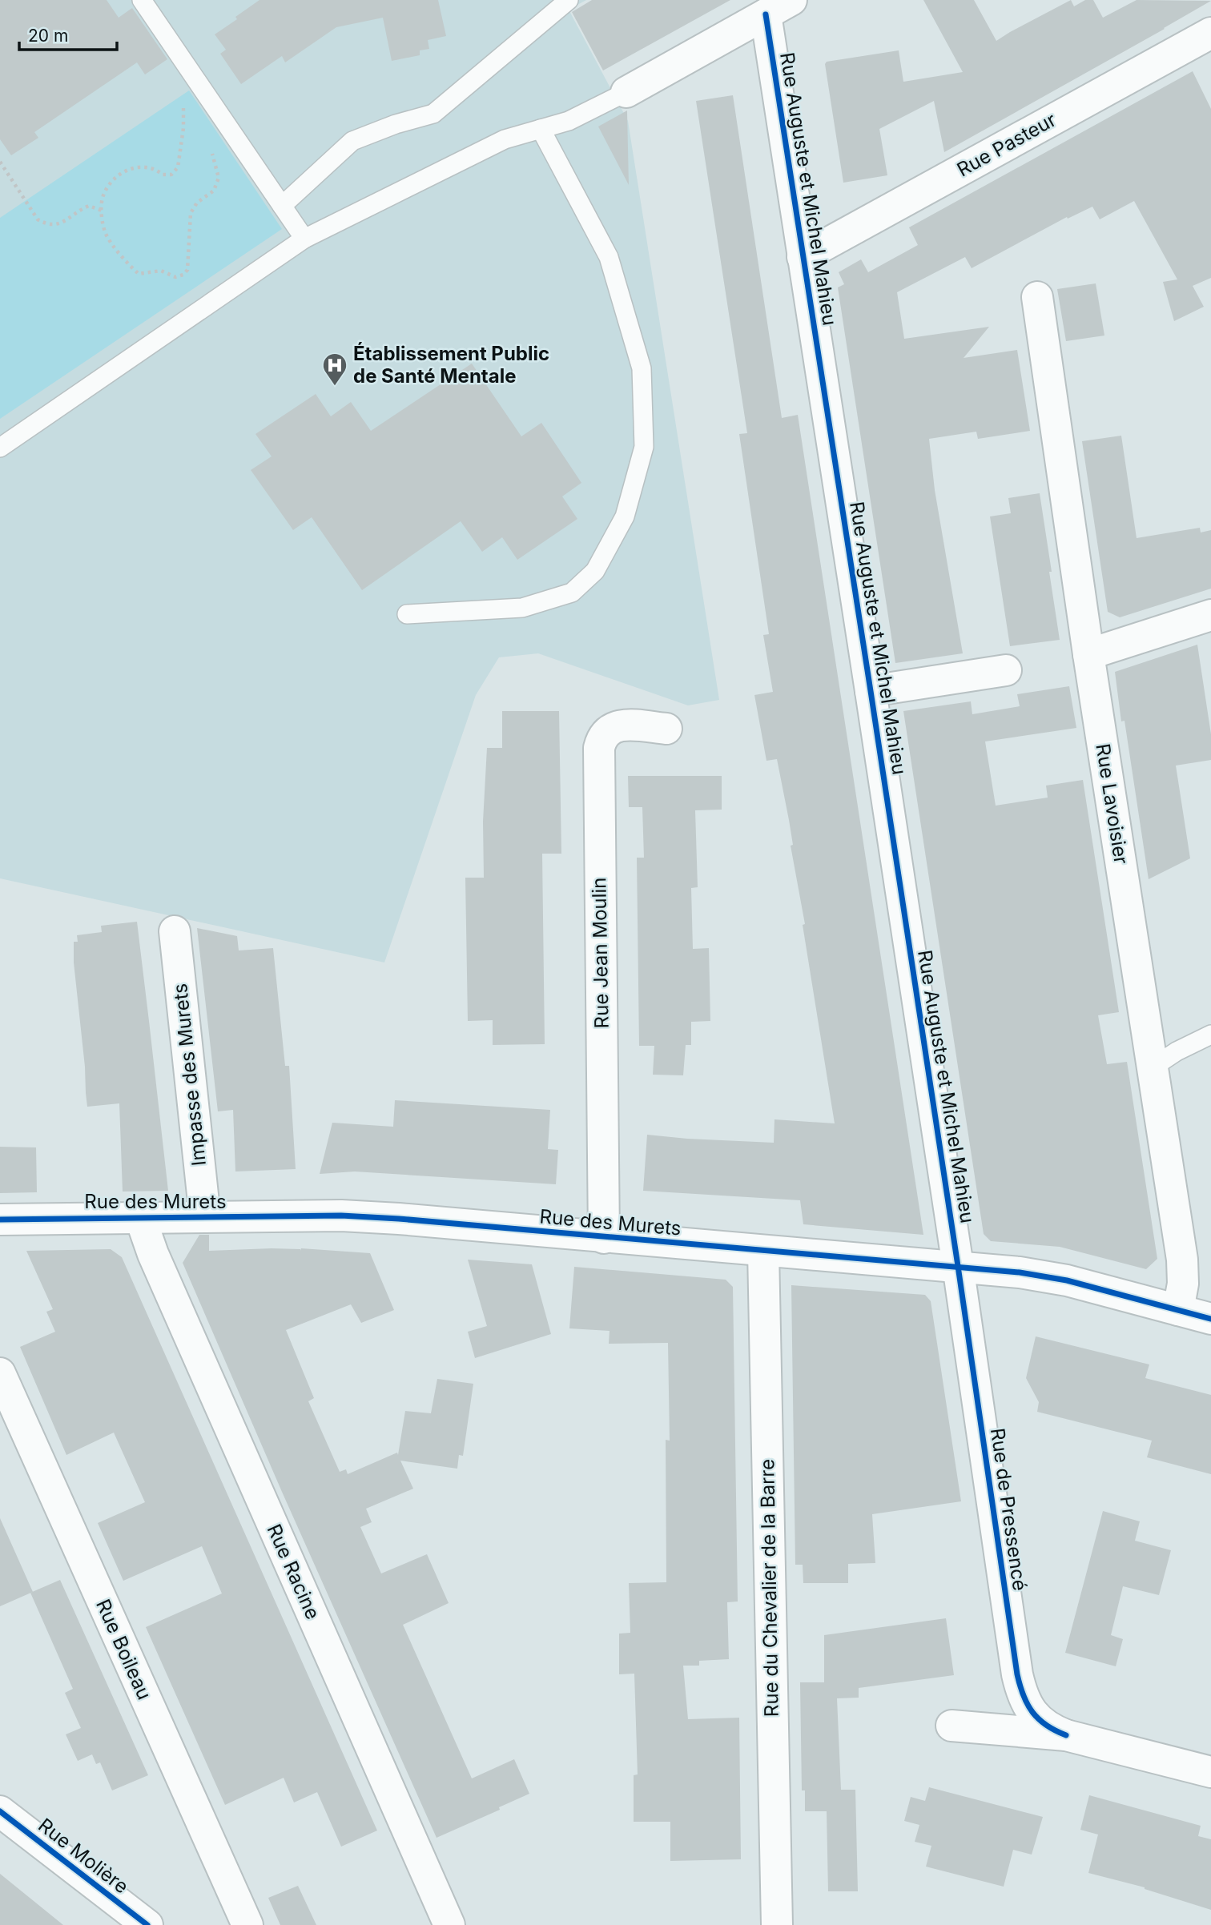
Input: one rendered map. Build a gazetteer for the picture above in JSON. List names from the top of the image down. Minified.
{"streets":{"street":["Rue Pasteur","Rue Auguste et Michel Mahieu","Rue Lavoisier","Rue Jean Moulin","Impasse des Murets","Rue des Murets","Rue de Pressencé","Rue Racine","Rue du Chevalier de la Barre","Rue Boileau","Rue Molière"]},"crossings":[["Rue Pasteur","Rue Auguste et Michel Mahieu"],["Rue Auguste et Michel Mahieu","Rue des Murets"],["Rue Auguste et Michel Mahieu","Rue de Pressencé"],["Rue Lavoisier","Rue des Murets"],["Rue Jean Moulin","Rue des Murets"],["Impasse des Murets","Rue des Murets"],["Rue des Murets","Rue de Pressencé"],["Rue des Murets","Rue Racine"],["Rue des Murets","Rue du Chevalier de la Barre"]],"places":{"hospital":["Établissement Public de Santé Mentale"]},"scale_bar":"20 m"}
